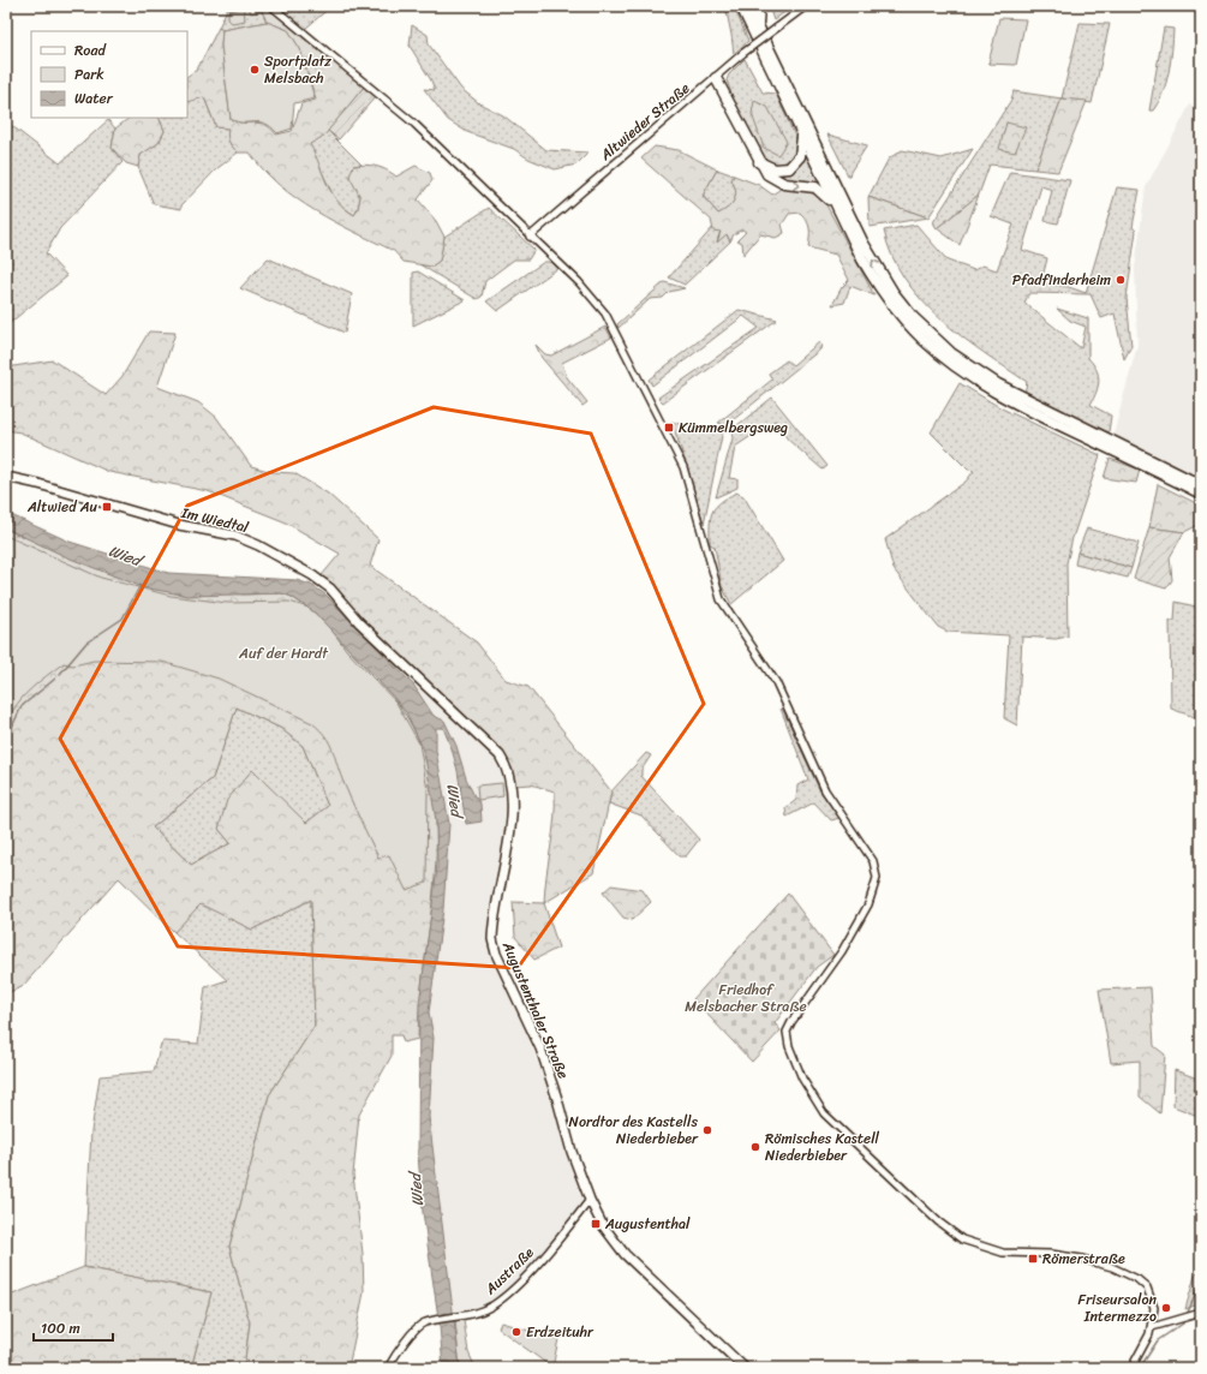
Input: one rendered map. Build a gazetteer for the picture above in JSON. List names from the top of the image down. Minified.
{"streets":{"main road":["Im Wiedtal","Augustenthaler Straße"],"street":["Altwieder Straße","Austraße"]},"crossings":[["Im Wiedtal","Augustenthaler Straße"],["Augustenthaler Straße","Austraße"]],"water":["Wied"],"parks":["Auf der Hardt","Friedhof Melsbacher Straße"],"places":{"other":["Sportplatz Melsbach","Pfadfinderheim","Nordtor des Kastells Niederbieber","Römisches Kastell Niederbieber","Friseursalon Intermezzo","Erdzeituhr"],"transit":["Kümmelbergsweg","Altwied Au","Augustenthal","Römerstraße"]},"legend":["Road","Park","Water"],"scale_bar":"100 m"}
